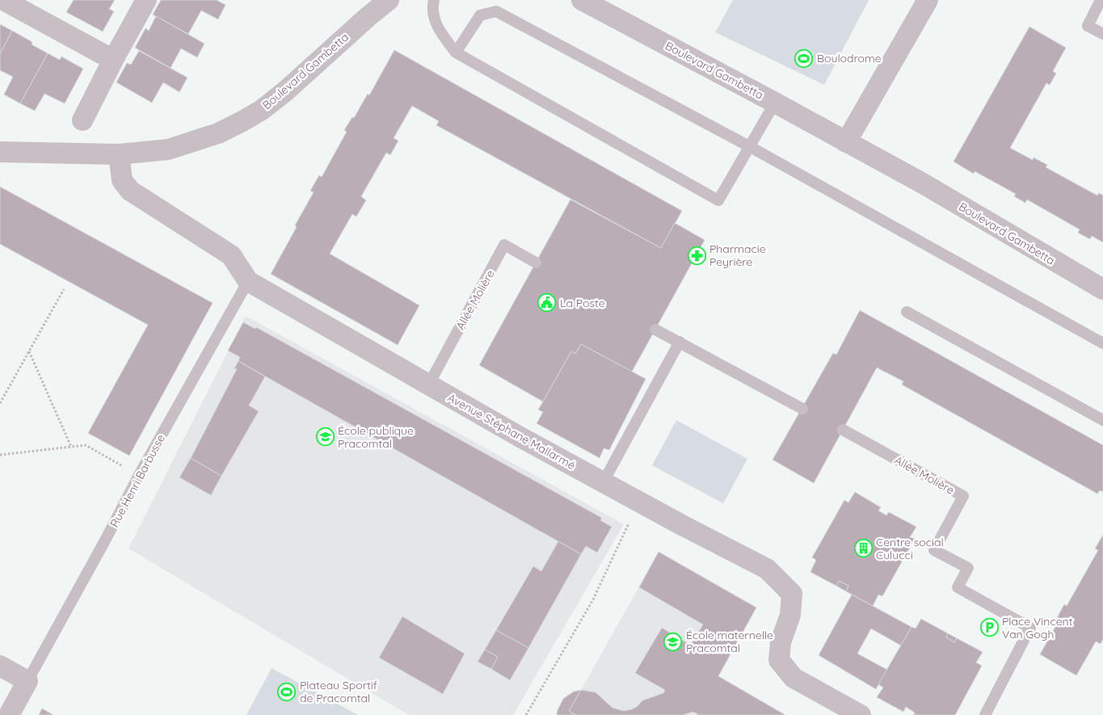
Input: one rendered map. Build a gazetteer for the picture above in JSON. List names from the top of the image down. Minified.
{"streets":{"street":["Boulevard Gambetta","Avenue Stéphane Mallarmé"],"lane":["Allée Molière","Rue Henri Barbusse"]},"crossings":[["Boulevard Gambetta","Avenue Stéphane Mallarmé"],["Allée Molière","Avenue Stéphane Mallarmé"],["Avenue Stéphane Mallarmé","Rue Henri Barbusse"]],"places":{"sports":["Boulodrome","Plateau Sportif de Pracomtal"],"pharmacy":["Pharmacie Peyrière"],"public building":["La Poste"],"school or university":["École publique Pracomtal","École maternelle Pracomtal"],"building":["Centre social Culucci"],"parking":["Place Vincent Van Gogh"]}}
